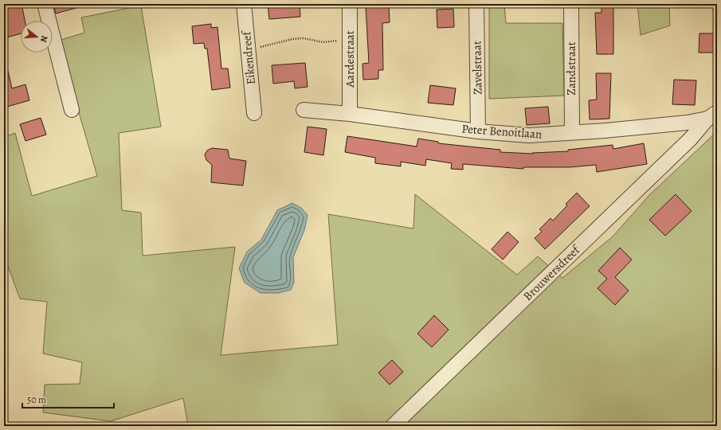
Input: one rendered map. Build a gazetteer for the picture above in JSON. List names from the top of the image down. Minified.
{"streets":{"street":["Eikendreef","Aardestraat","Zavelstraat","Zandstraat","Peter Benoitlaan","Brouwersdreef"]},"crossings":[["Aardestraat","Peter Benoitlaan"],["Zavelstraat","Peter Benoitlaan"],["Zandstraat","Peter Benoitlaan"],["Peter Benoitlaan","Brouwersdreef"]],"scale_bar":"50 m","north":"right"}
